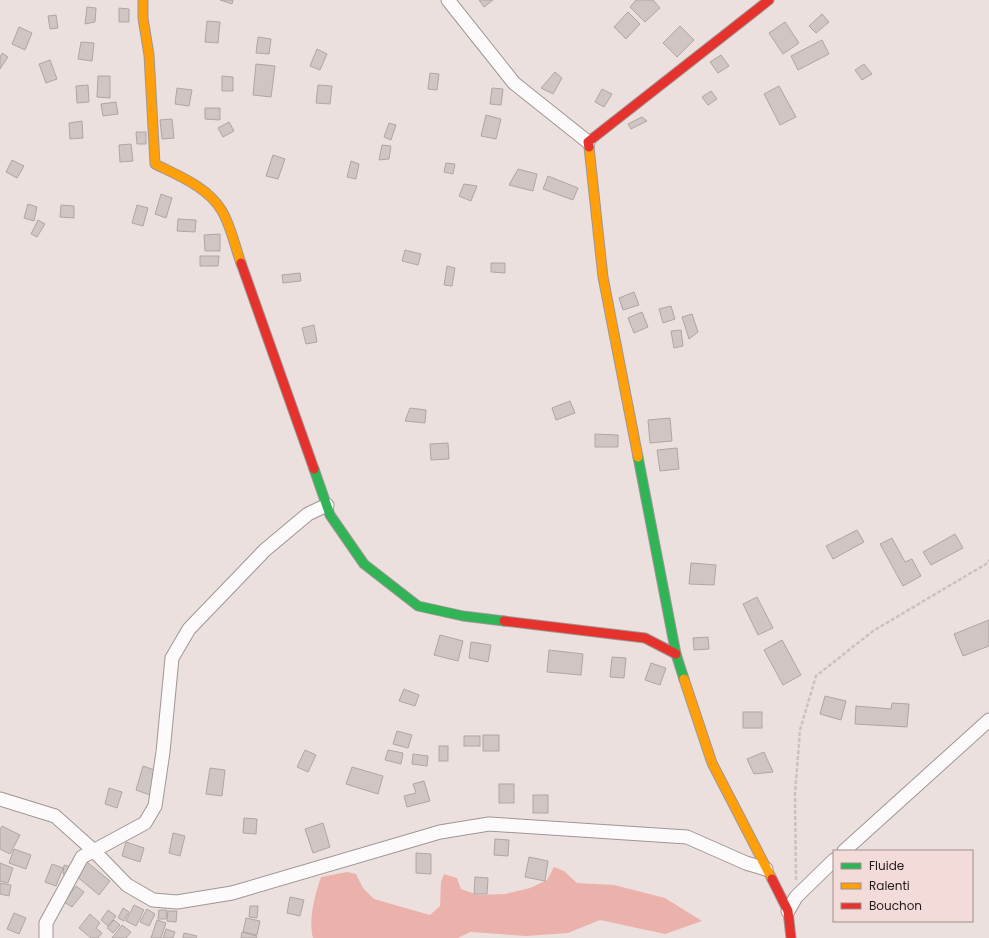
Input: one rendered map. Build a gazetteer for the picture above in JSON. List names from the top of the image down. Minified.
{"legend":["Fluide","Ralenti","Bouchon"]}
